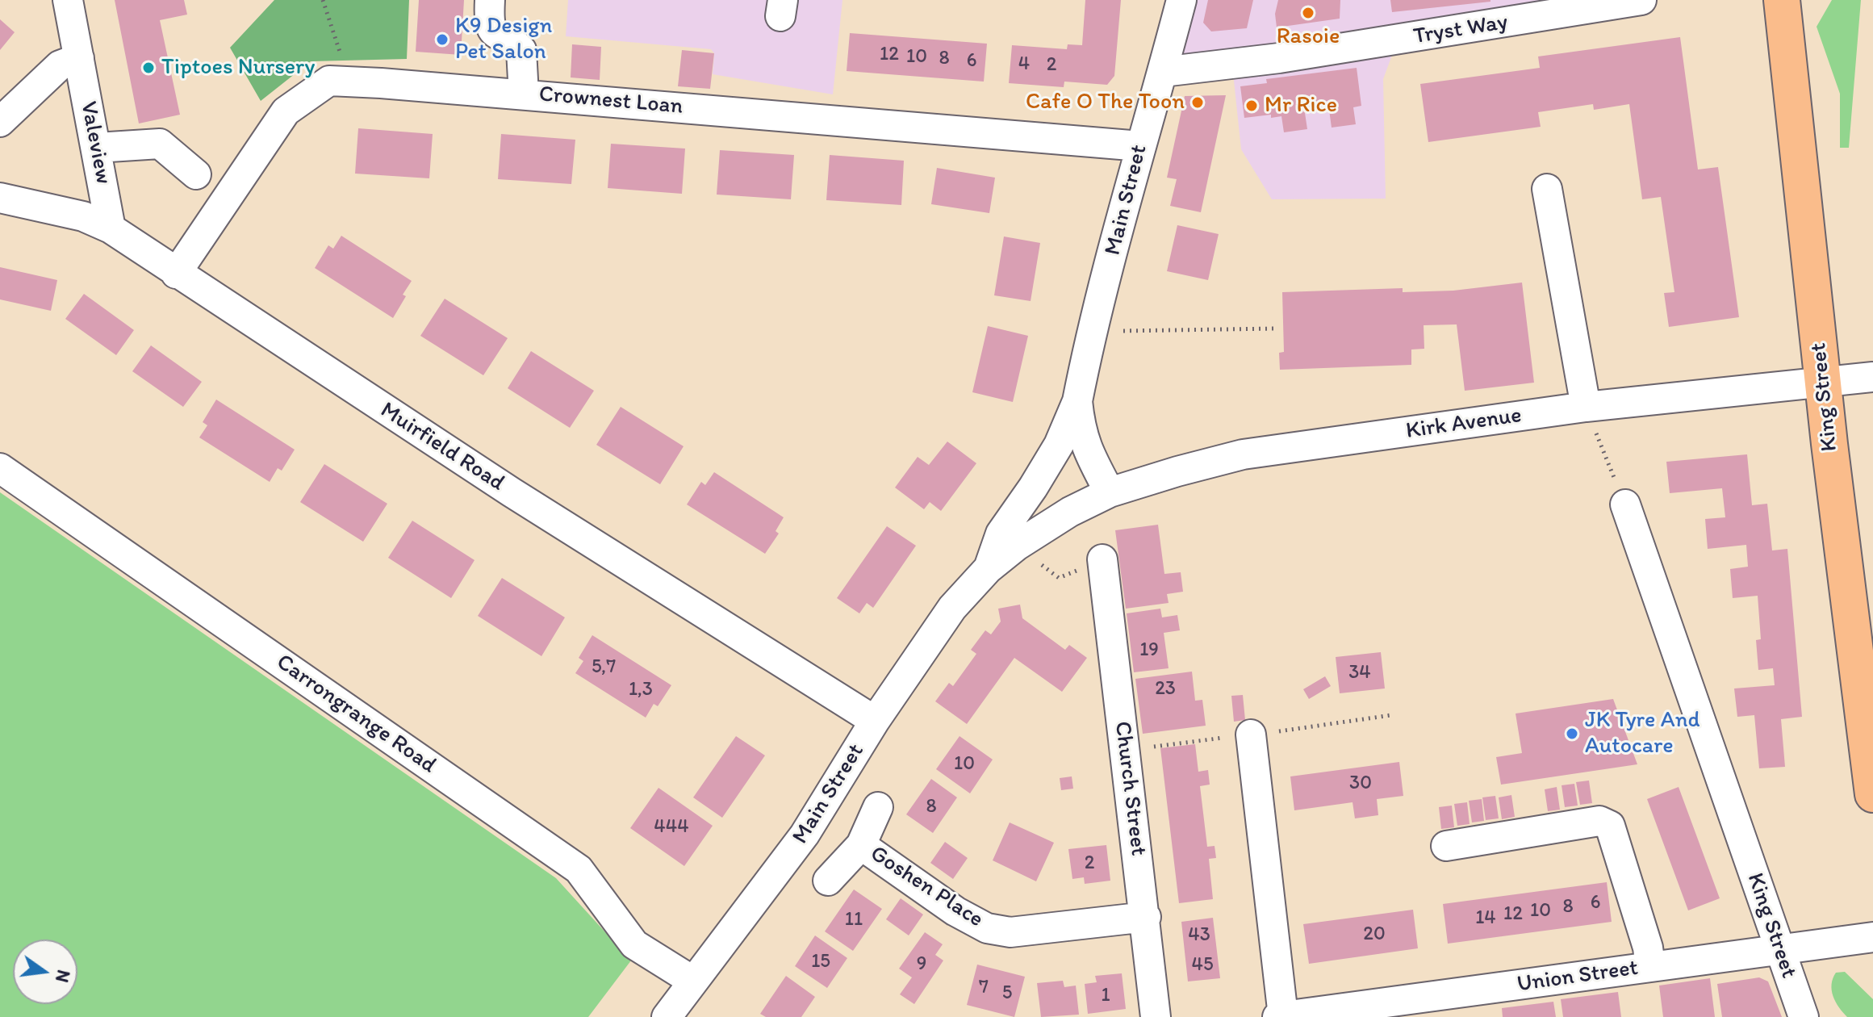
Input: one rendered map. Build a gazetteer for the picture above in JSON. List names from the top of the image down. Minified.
{"streets":{"main road":["King Street"],"street":["Tryst Way","Crownest Loan","Valeview","Main Street","Kirk Avenue","Muirfield Road","Carrongrange Road","Church Street","Goshen Place","Union Street"]},"crossings":[["Tryst Way","Main Street"],["Crownest Loan","Main Street"],["Crownest Loan","Muirfield Road"],["Valeview","Muirfield Road"],["Main Street","Kirk Avenue"],["Main Street","Muirfield Road"],["Main Street","Carrongrange Road"],["King Street","Kirk Avenue"],["King Street","Union Street"],["Church Street","Goshen Place"]],"places":["Rasoie","K9 Design Pet Salon","Tiptoes Nursery","Cafe O The Toon","Mr Rice","JK Tyre And Autocare"],"house_numbers":["12","10","8","6","4","2","19","5,7","34","23","1,3","10","30","8","444","2","6","8","10","12","14","11","20","43","15","9","45","7","5","1"],"north":"right"}
